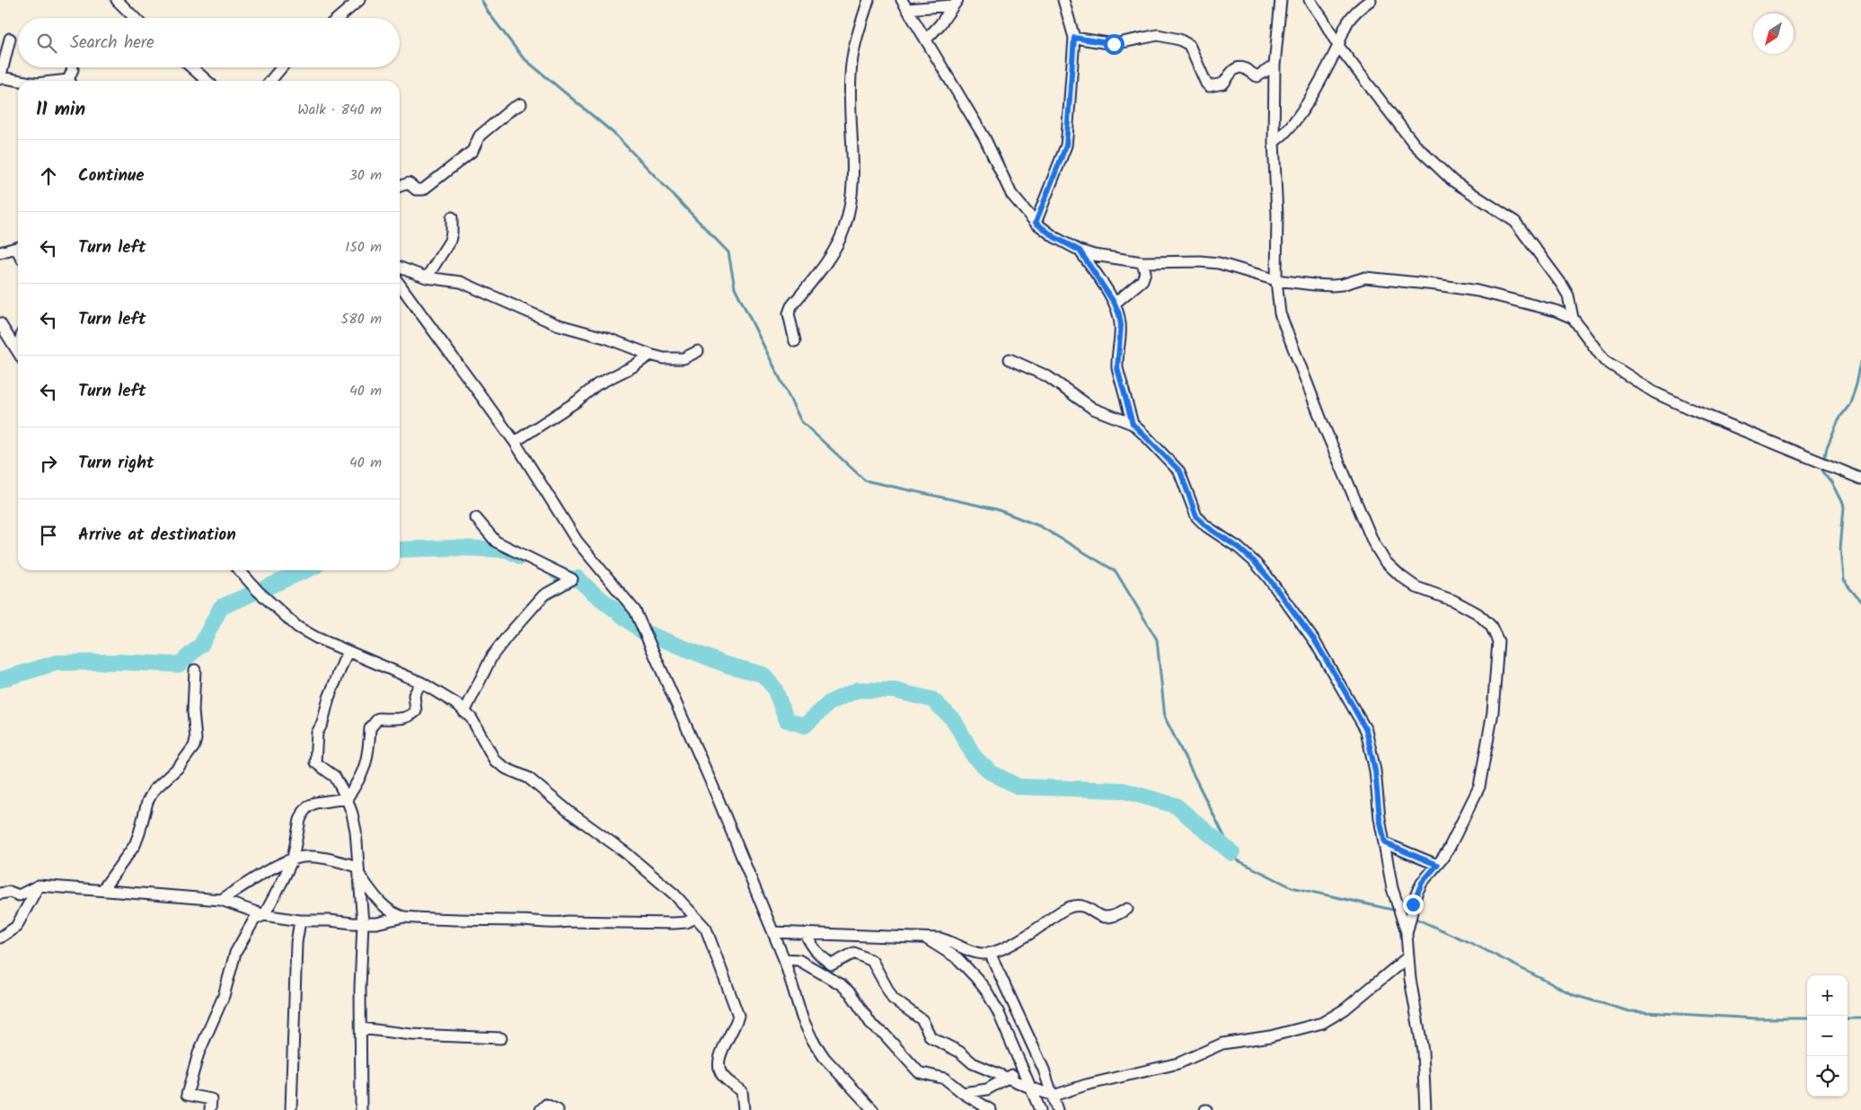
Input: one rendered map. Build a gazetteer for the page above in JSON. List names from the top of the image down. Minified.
{"north":"bottom left","page":{"search":"Search here","heading":["11 min","Walk · 840 m"],"list":[["Continue","30 m"],["Turn left","150 m"],["Turn left","580 m"],["Turn left","40 m"],["Turn right","40 m"],"Arrive at destination"],"map_buttons":["+","−"]}}
